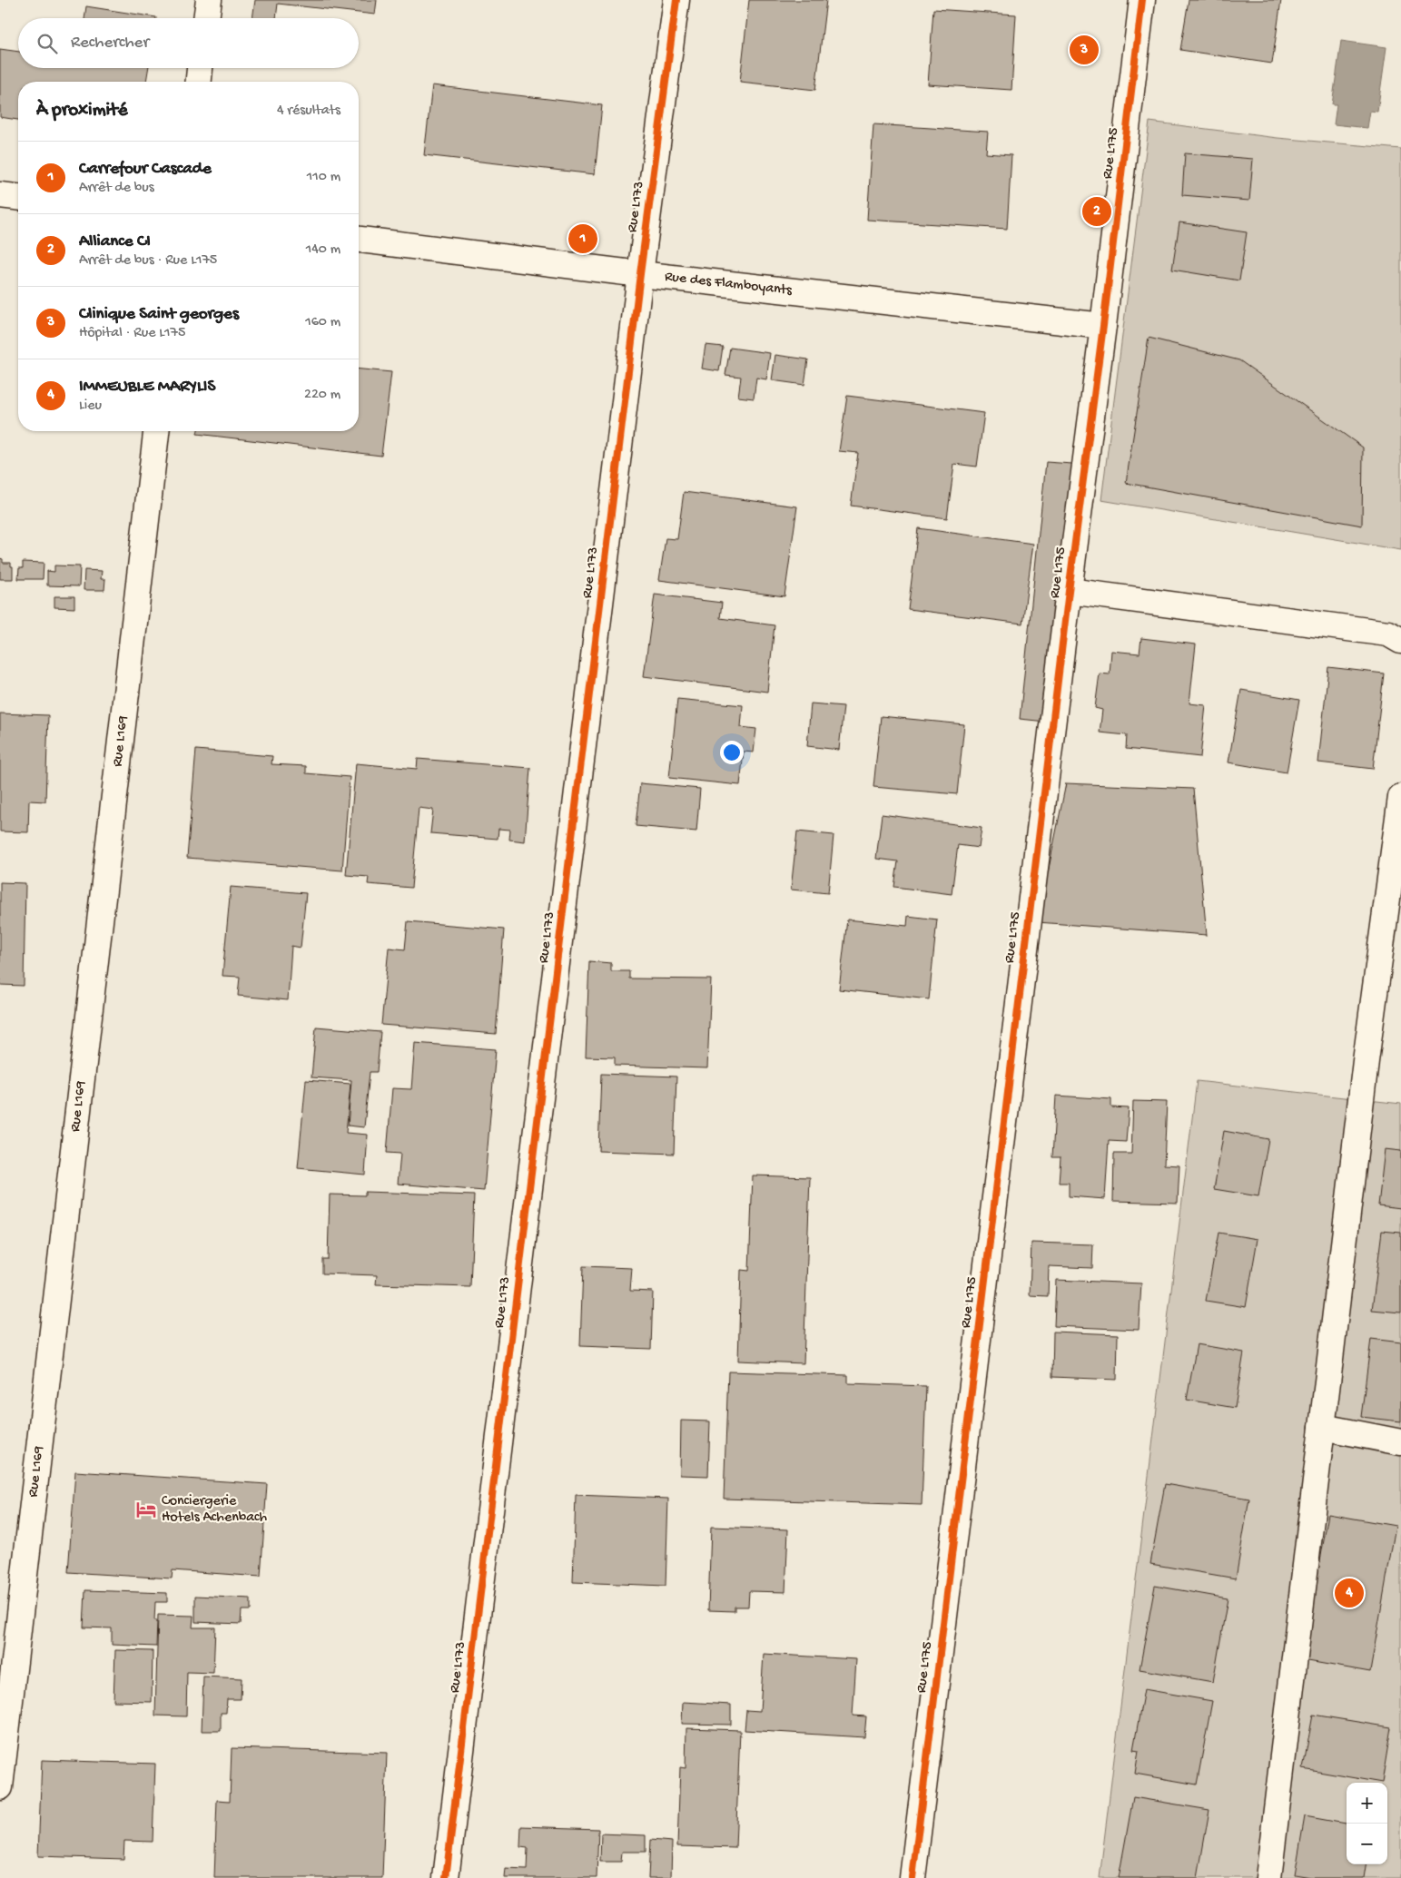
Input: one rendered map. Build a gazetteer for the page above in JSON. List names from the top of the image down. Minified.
{"streets":{"street":["Rue L175","Rue L173","Rue des Flamboyants","Rue L169"]},"crossings":[["Rue L175","Rue des Flamboyants"],["Rue L173","Rue des Flamboyants"]],"places":{"hotel":["Conciergerie Hotels Achenbach"]},"page":{"search":"Rechercher","pins":["3","2","1","4"],"heading":["À proximité","4 résultats"],"list":[{"mark":"1","name":"Carrefour Cascade","note":"Arrêt de bus","value":"110 m"},{"mark":"2","name":"Alliance CI","note":"Arrêt de bus · Rue L175","value":"140 m"},{"mark":"3","name":"Clinique Saint georges","note":"Hôpital · Rue L175","value":"160 m"},{"mark":"4","name":"IMMEUBLE MARYLIS","note":"Lieu","value":"220 m"}],"map_buttons":["+","−"]}}
